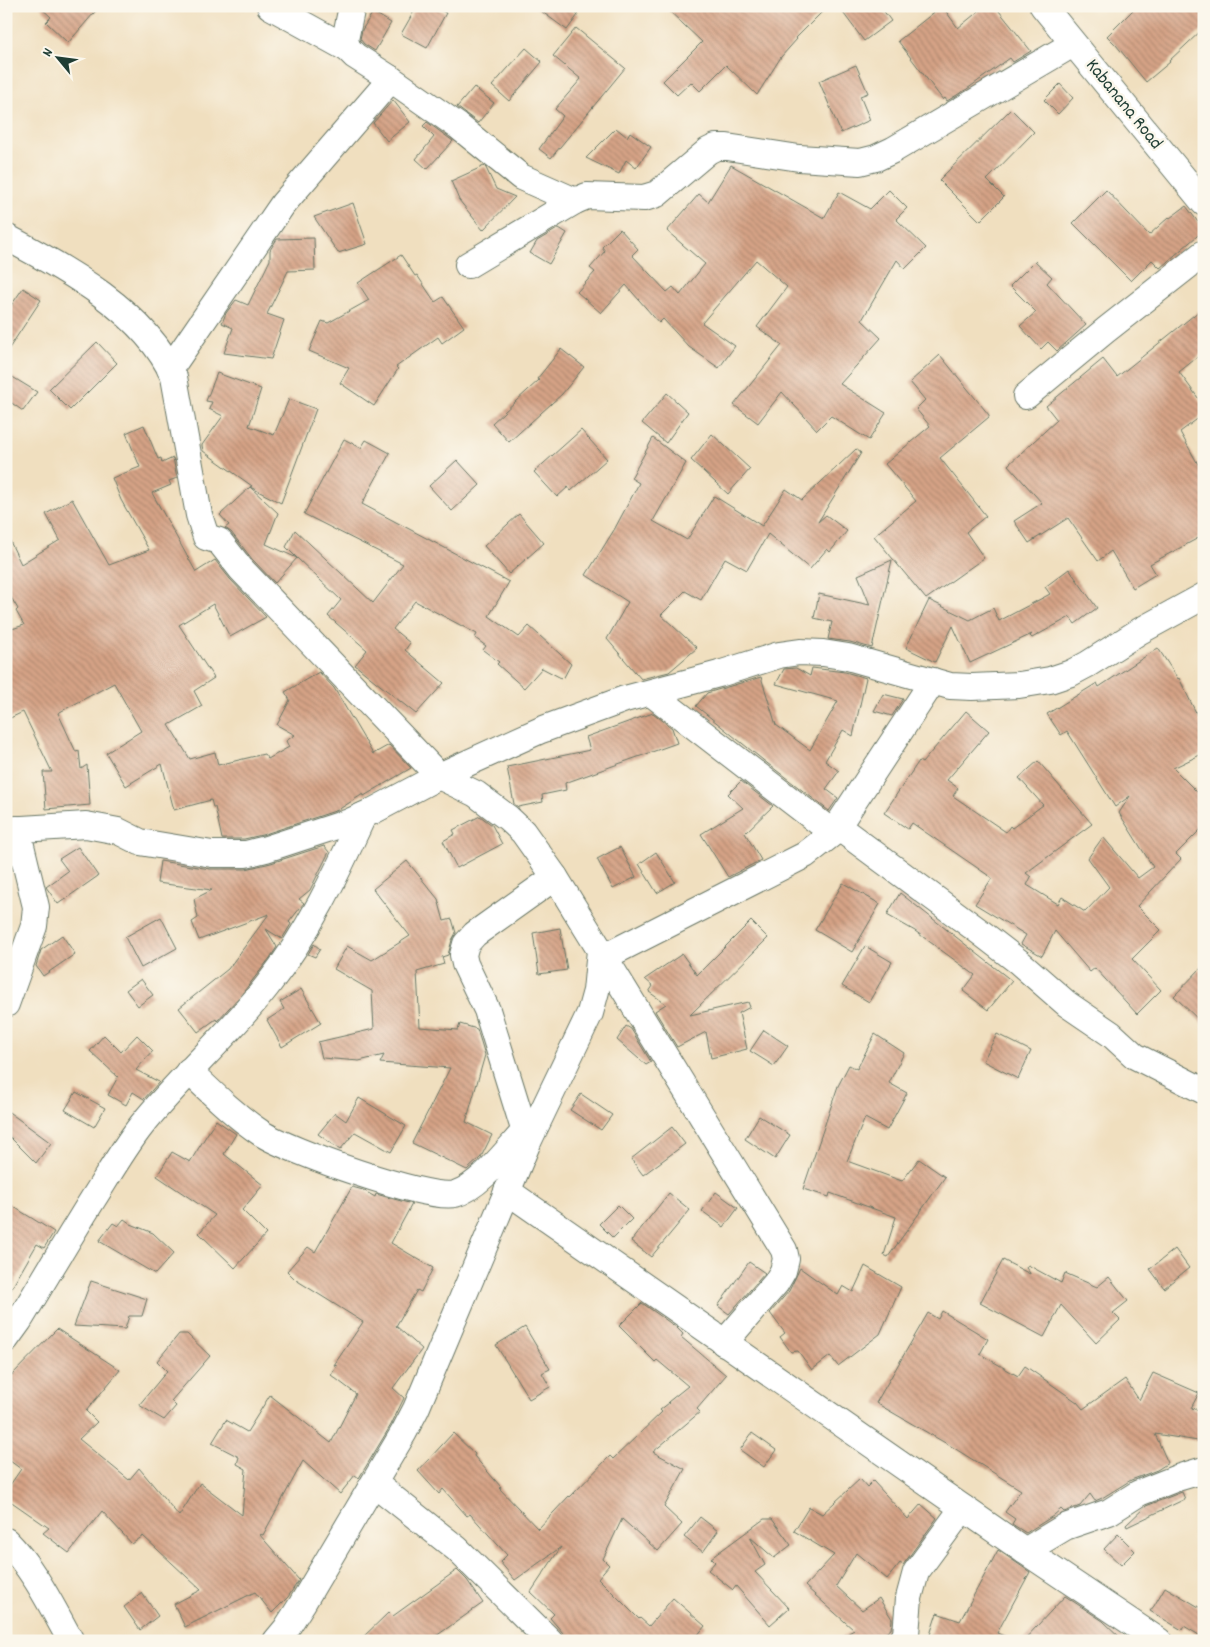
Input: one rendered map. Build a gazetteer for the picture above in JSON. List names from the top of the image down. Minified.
{"streets":{"street":["Kabanana Road"]},"north":"top left"}
